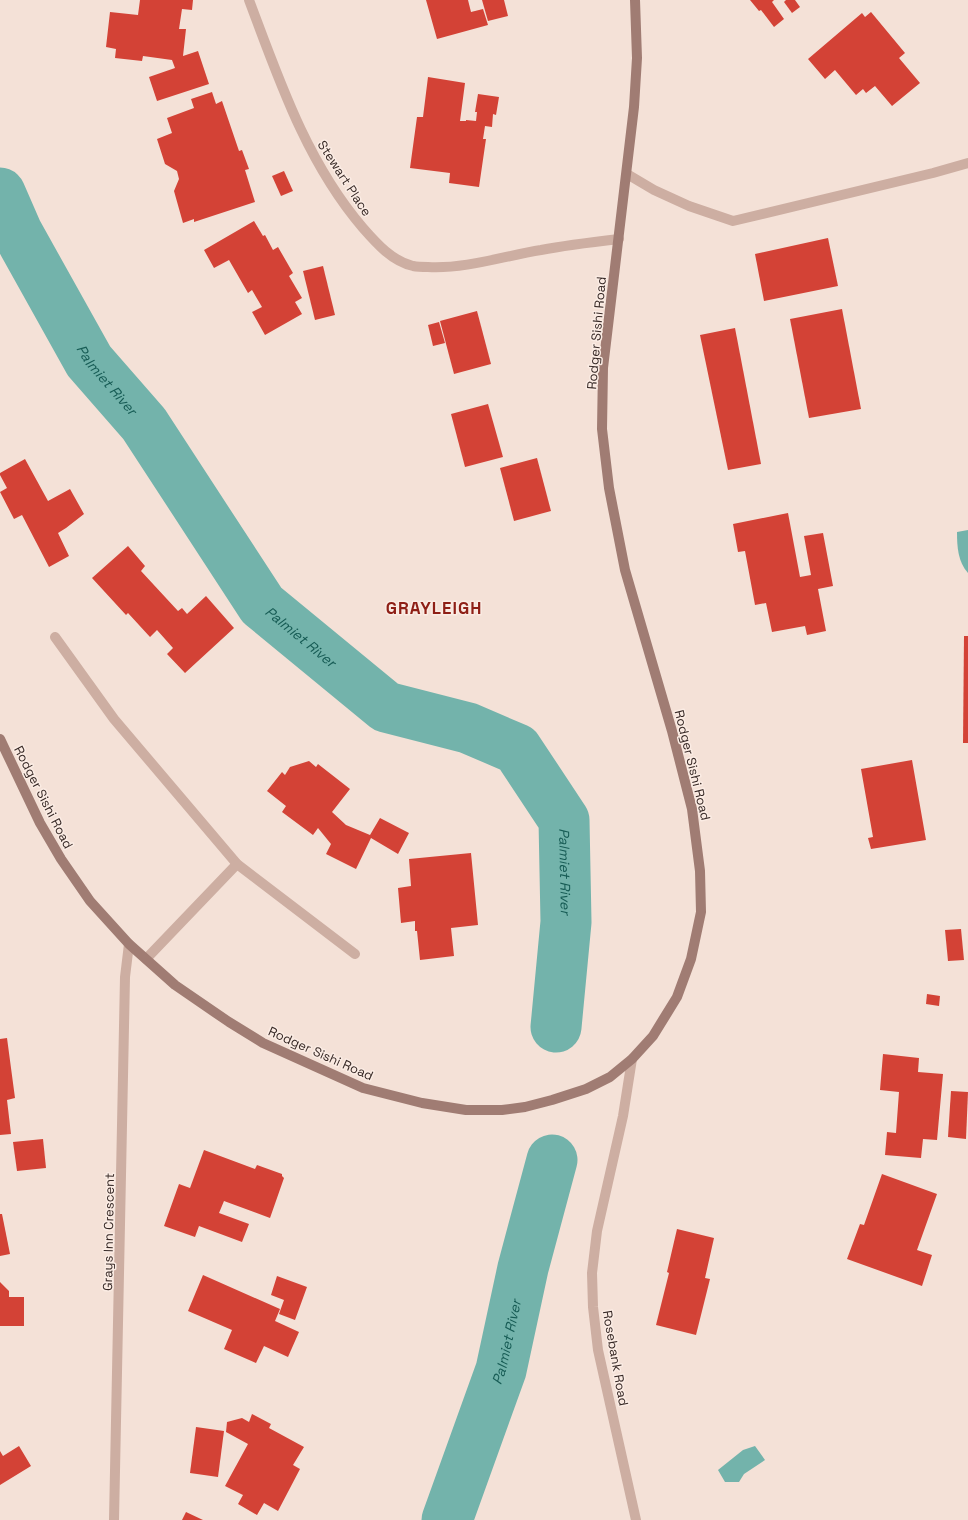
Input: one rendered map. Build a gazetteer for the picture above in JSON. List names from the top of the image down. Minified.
{"streets":{"main road":["Rodger Sishi Road"],"street":["Stewart Place","Grays Inn Crescent","Rosebank Road"]},"crossings":[["Stewart Place","Rodger Sishi Road"],["Rodger Sishi Road","Grays Inn Crescent"],["Rodger Sishi Road","Rosebank Road"]],"districts":["GRAYLEIGH"],"water":["Palmiet River"]}
